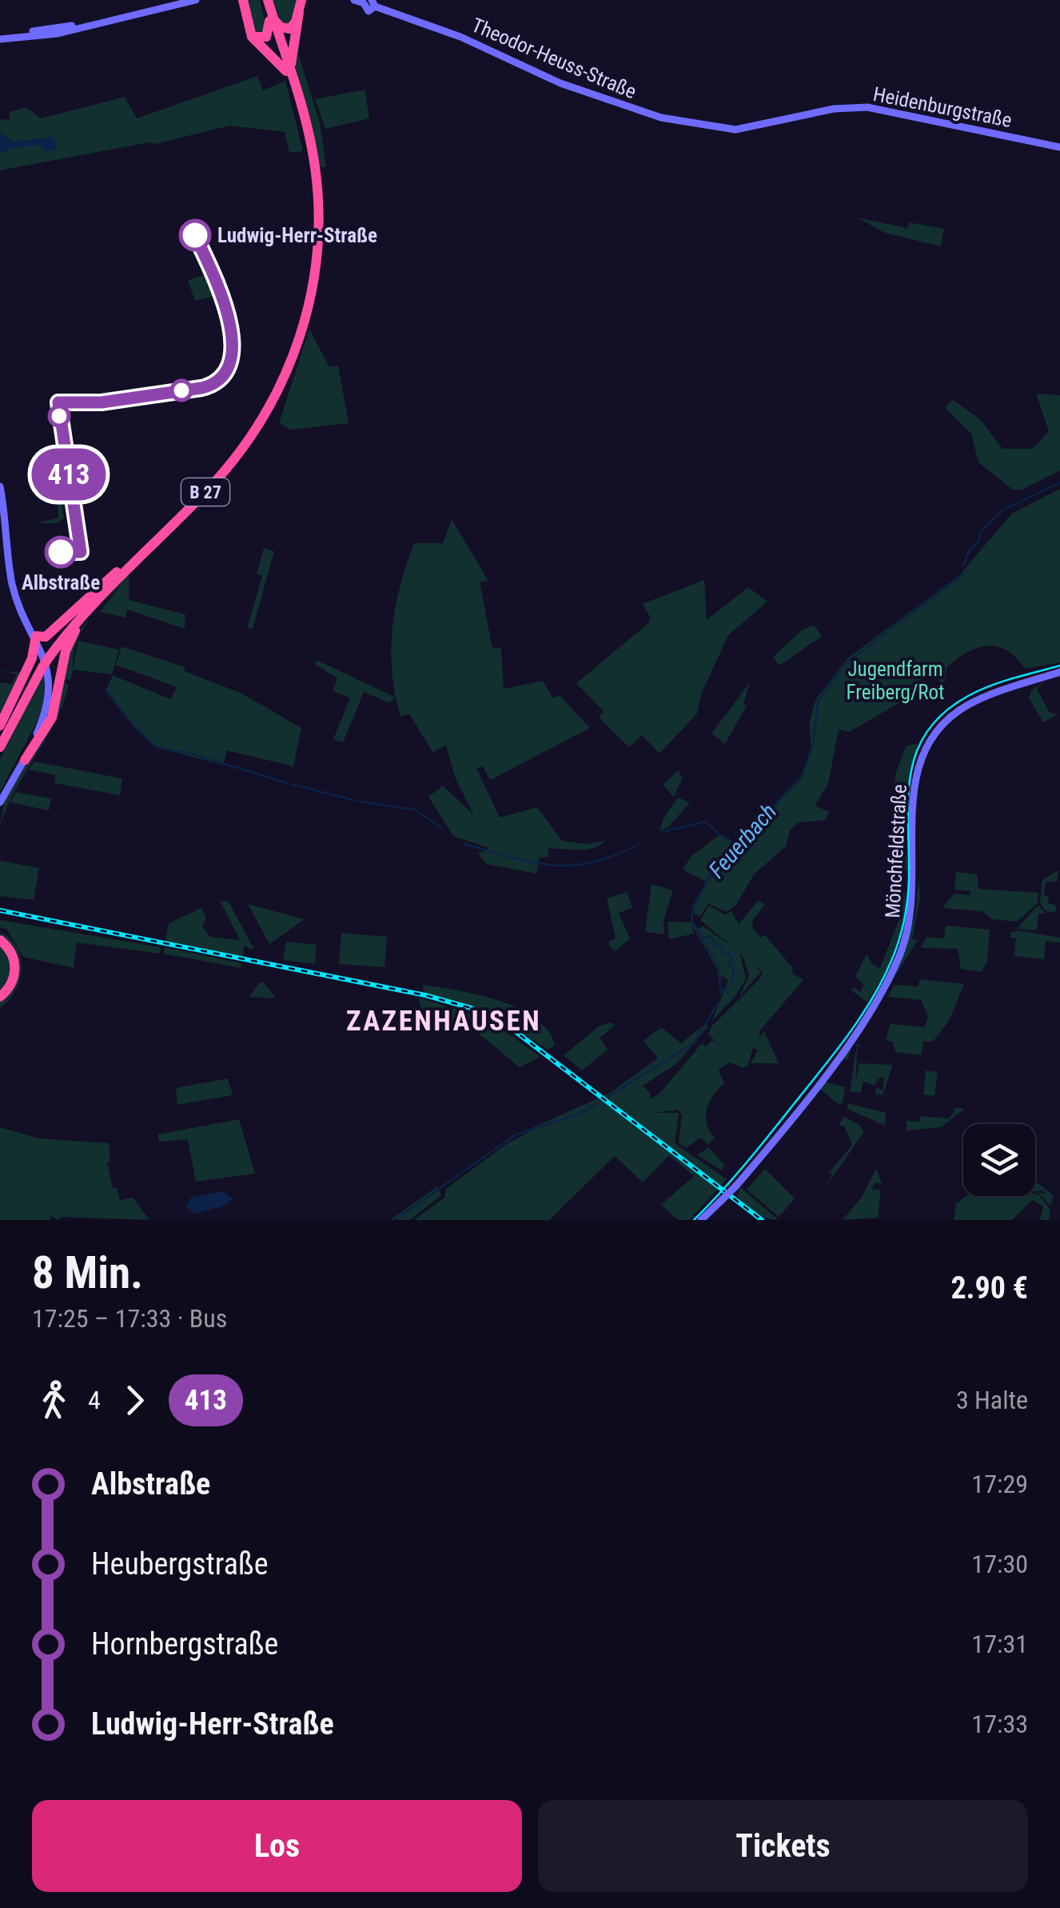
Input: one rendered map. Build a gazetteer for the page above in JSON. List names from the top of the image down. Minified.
{"streets":{"highway":["B 27"],"main road":["Theodor-Heuss-Straße","Heidenburgstraße","Mönchfeldstraße"]},"crossings":[["Theodor-Heuss-Straße","Heidenburgstraße"]],"districts":["ZAZENHAUSEN"],"water":["Feuerbach"],"parks":["Jugendfarm Freiberg/Rot"],"places":["Ludwig-Herr-Straße","Albstraße"],"lines":["bus line 413"],"page":{"on_map":"413","heading":["8 Min.","17:25 – 17:33 · Bus","2.90 €"],"legs":["4","413","3 Halte"],"list":[{"name":"Albstraße","value":"17:29"},{"name":"Heubergstraße","value":"17:30"},{"name":"Hornbergstraße","value":"17:31"},{"name":"Ludwig-Herr-Straße","value":"17:33"}],"buttons":["Los","Tickets"]}}
